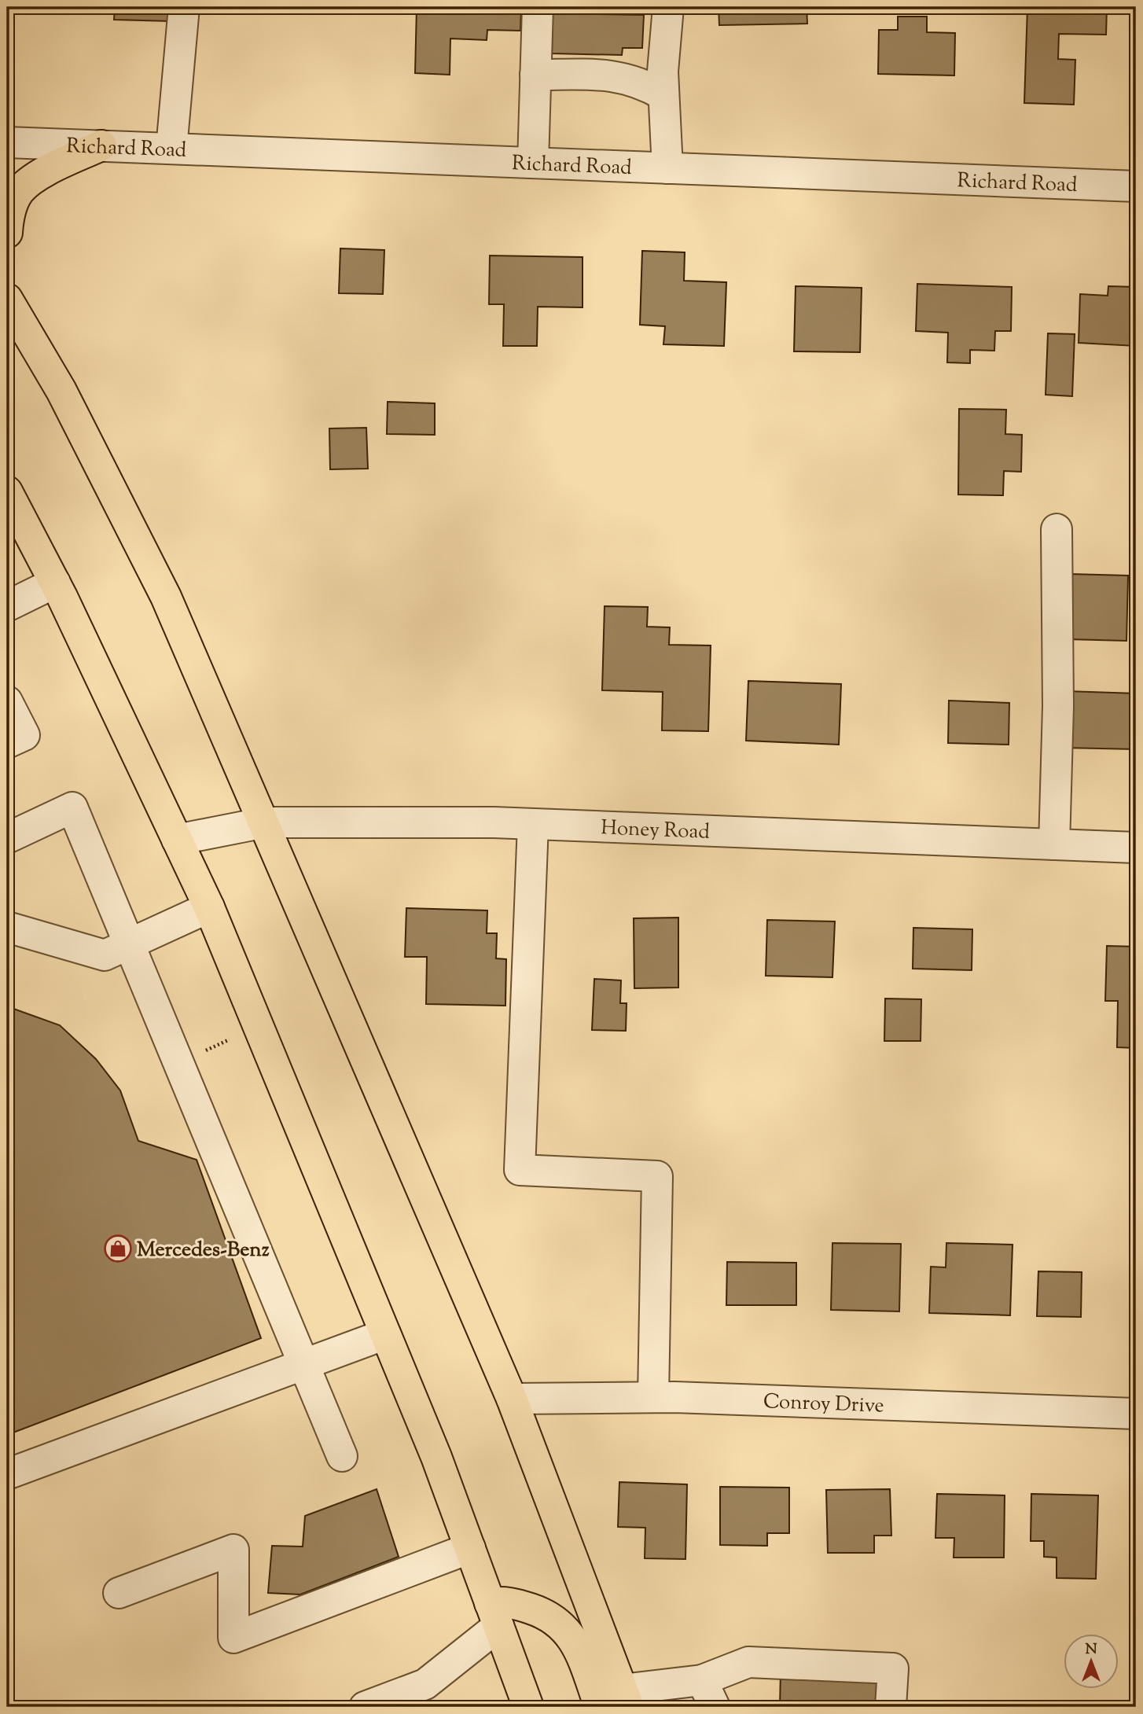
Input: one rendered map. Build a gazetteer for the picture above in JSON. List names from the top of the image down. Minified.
{"streets":{"street":["Richard Road","Honey Road","Conroy Drive"]},"places":{"shop":["Mercedes-Benz"]},"north":"top"}
